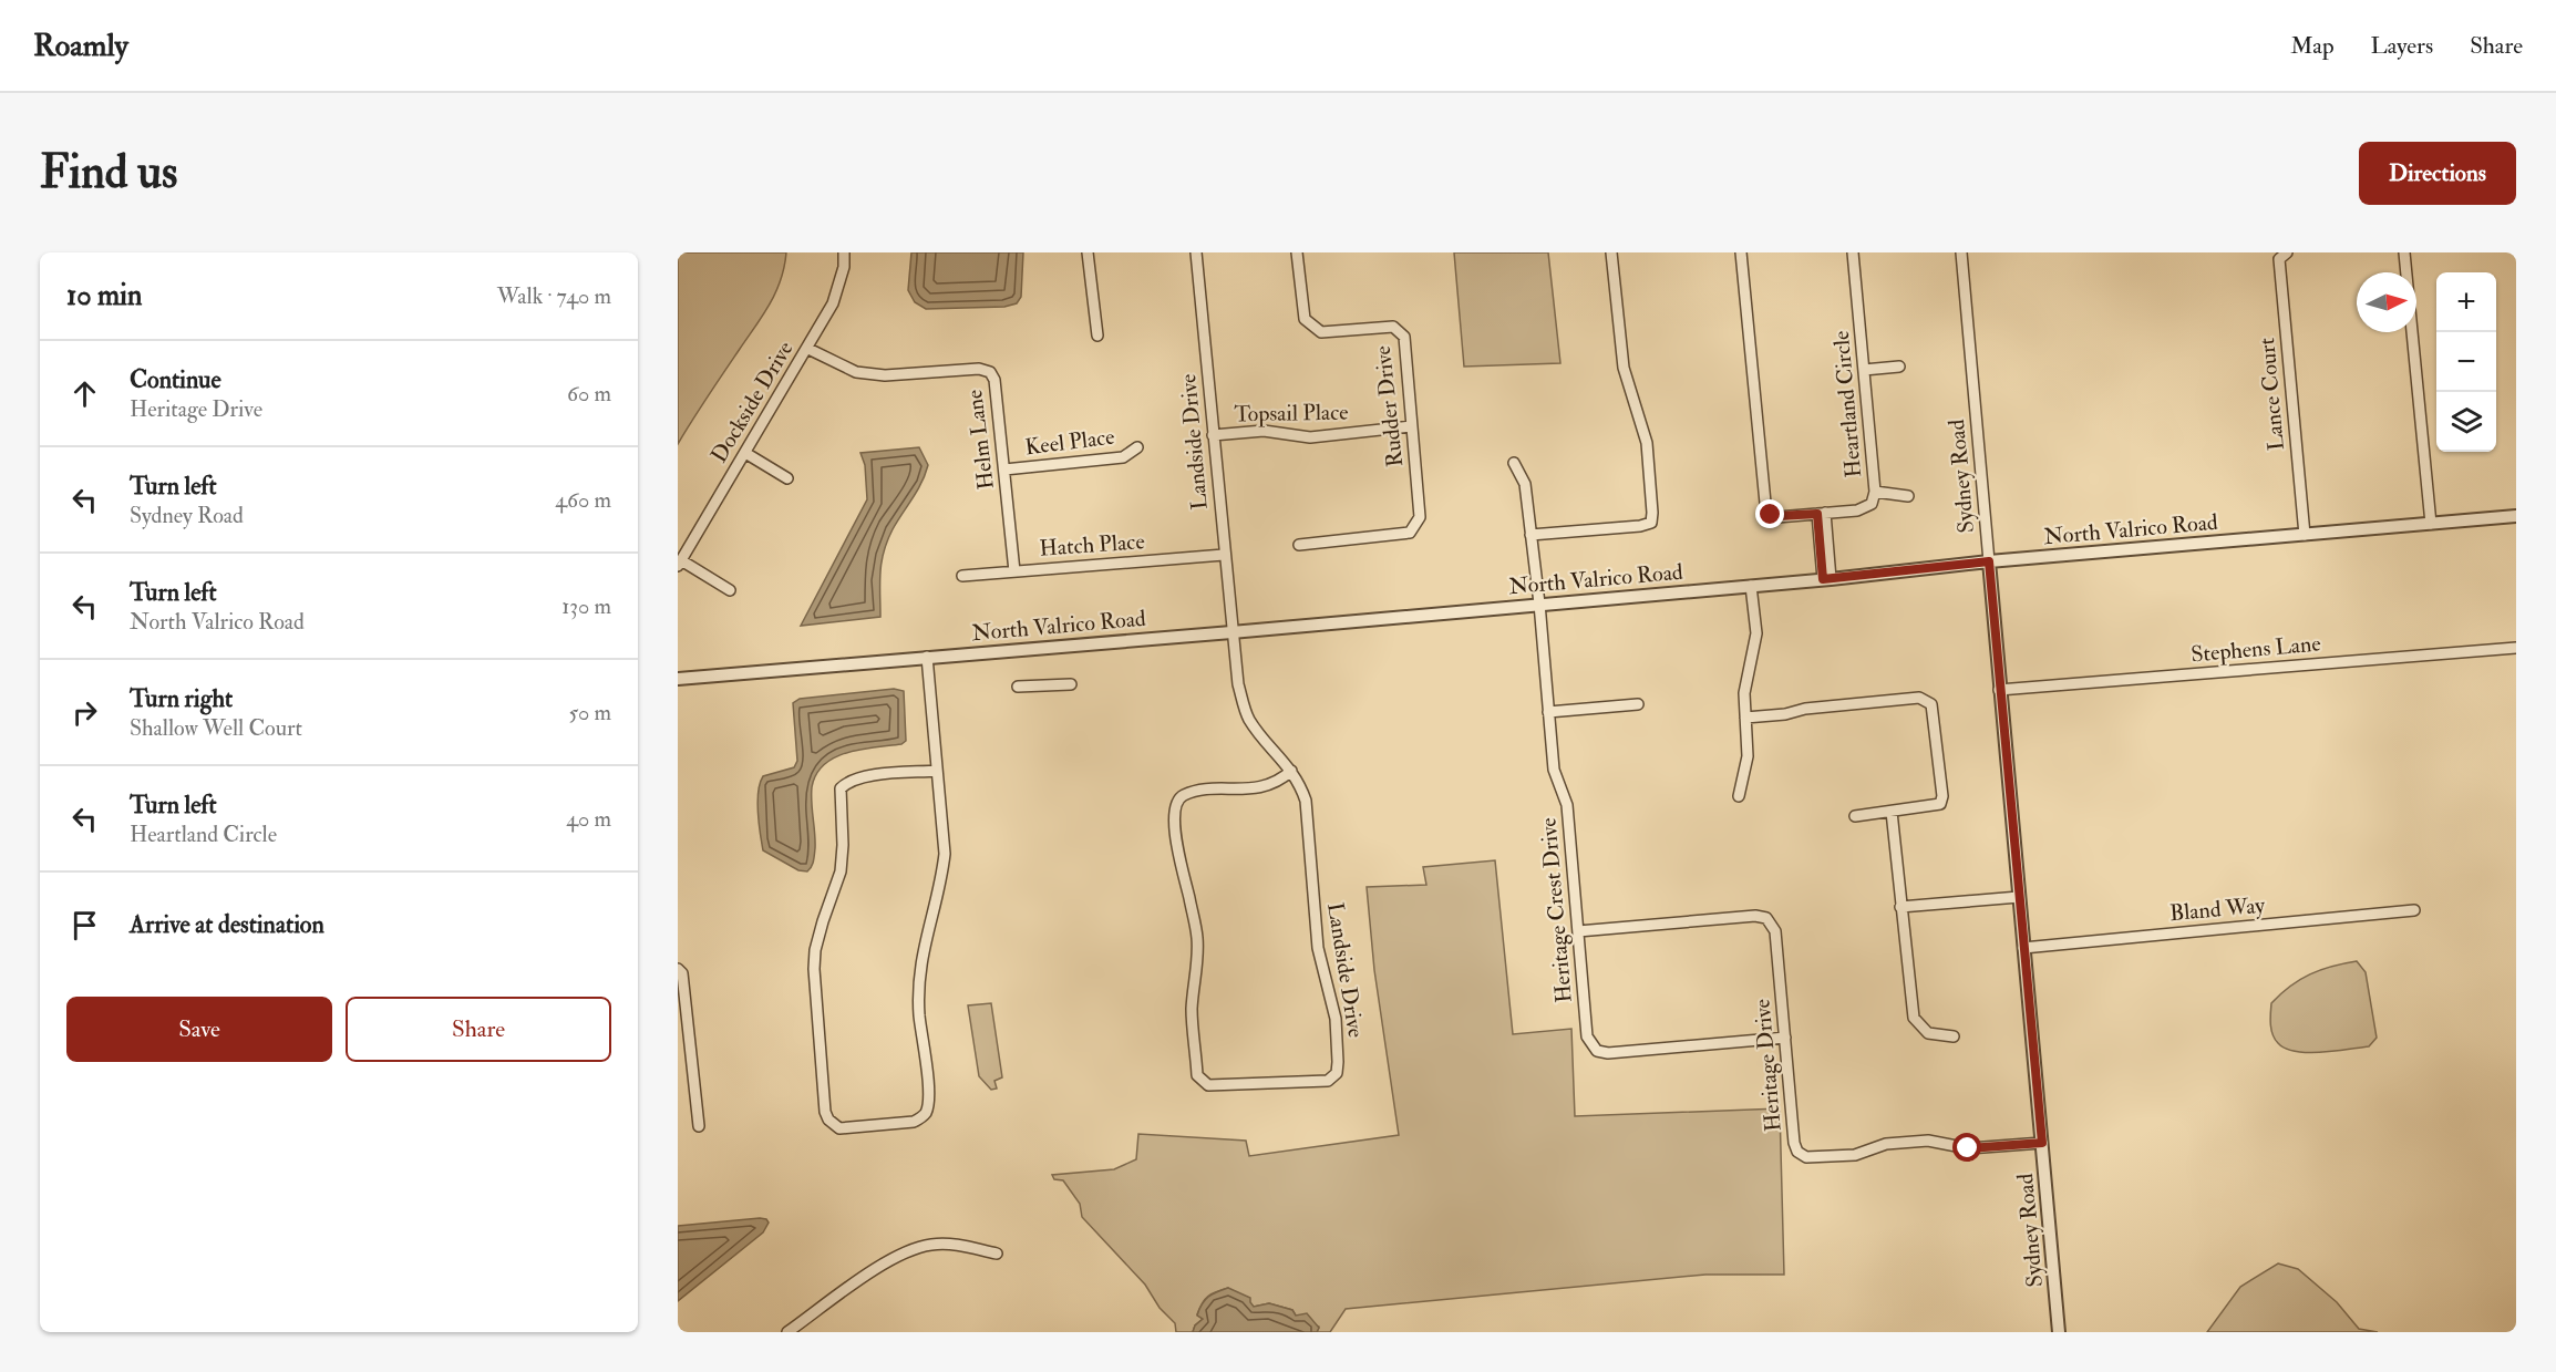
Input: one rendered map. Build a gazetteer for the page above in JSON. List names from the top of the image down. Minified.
{"streets":{"street":["Lance Court","Dockside Drive","Heartland Circle","Rudder Drive","Topsail Place","Helm Lane","Keel Place","Landside Drive","Sydney Road","North Valrico Road","Hatch Place","Stephens Lane","Bland Way","Heritage Crest Drive","Heritage Drive"]},"crossings":[["Lance Court","North Valrico Road"],["Dockside Drive","Helm Lane"],["Rudder Drive","Topsail Place"],["Topsail Place","Landside Drive"],["Helm Lane","Keel Place"],["Helm Lane","Hatch Place"],["Landside Drive","North Valrico Road"],["Landside Drive","Hatch Place"],["Sydney Road","North Valrico Road"],["Sydney Road","Stephens Lane"],["Sydney Road","Bland Way"],["Sydney Road","Heritage Drive"],["North Valrico Road","Heritage Crest Drive"],["Heritage Crest Drive","Heritage Drive"]],"north":"right","page":{"header":"Roamly","nav":["Map","Layers","Share"],"buttons":["Directions",["Save","Share"]],"title":"Find us","heading":["10 min","Walk · 740 m"],"map_buttons":["+","−"],"list":[["Continue","Heritage Drive","60 m"],["Turn left","Sydney Road","460 m"],["Turn left","North Valrico Road","130 m"],["Turn right","Shallow Well Court","50 m"],["Turn left","Heartland Circle","40 m"],"Arrive at destination"]}}
